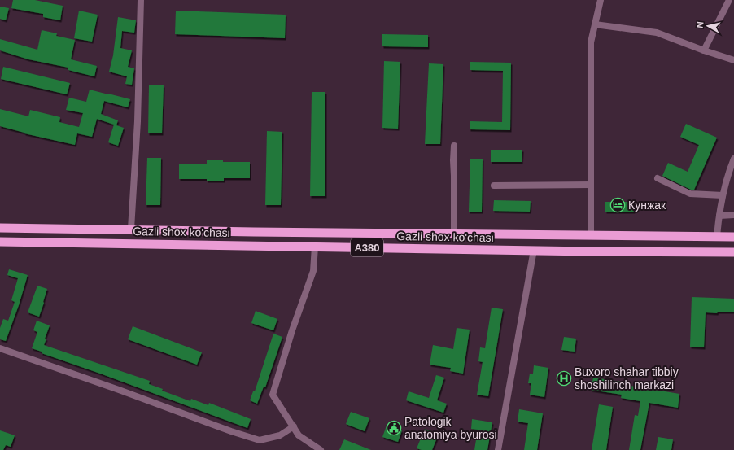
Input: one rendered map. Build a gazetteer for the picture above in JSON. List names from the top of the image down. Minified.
{"streets":{"highway":["Gazli shox ko'chasi","A380"]},"places":{"hotel":["Кунжак"],"hospital":["Buxoro shahar tibbiy shoshilinch markazi"],"public building":["Patologik anatomiya byurosi"]},"north":"left"}
